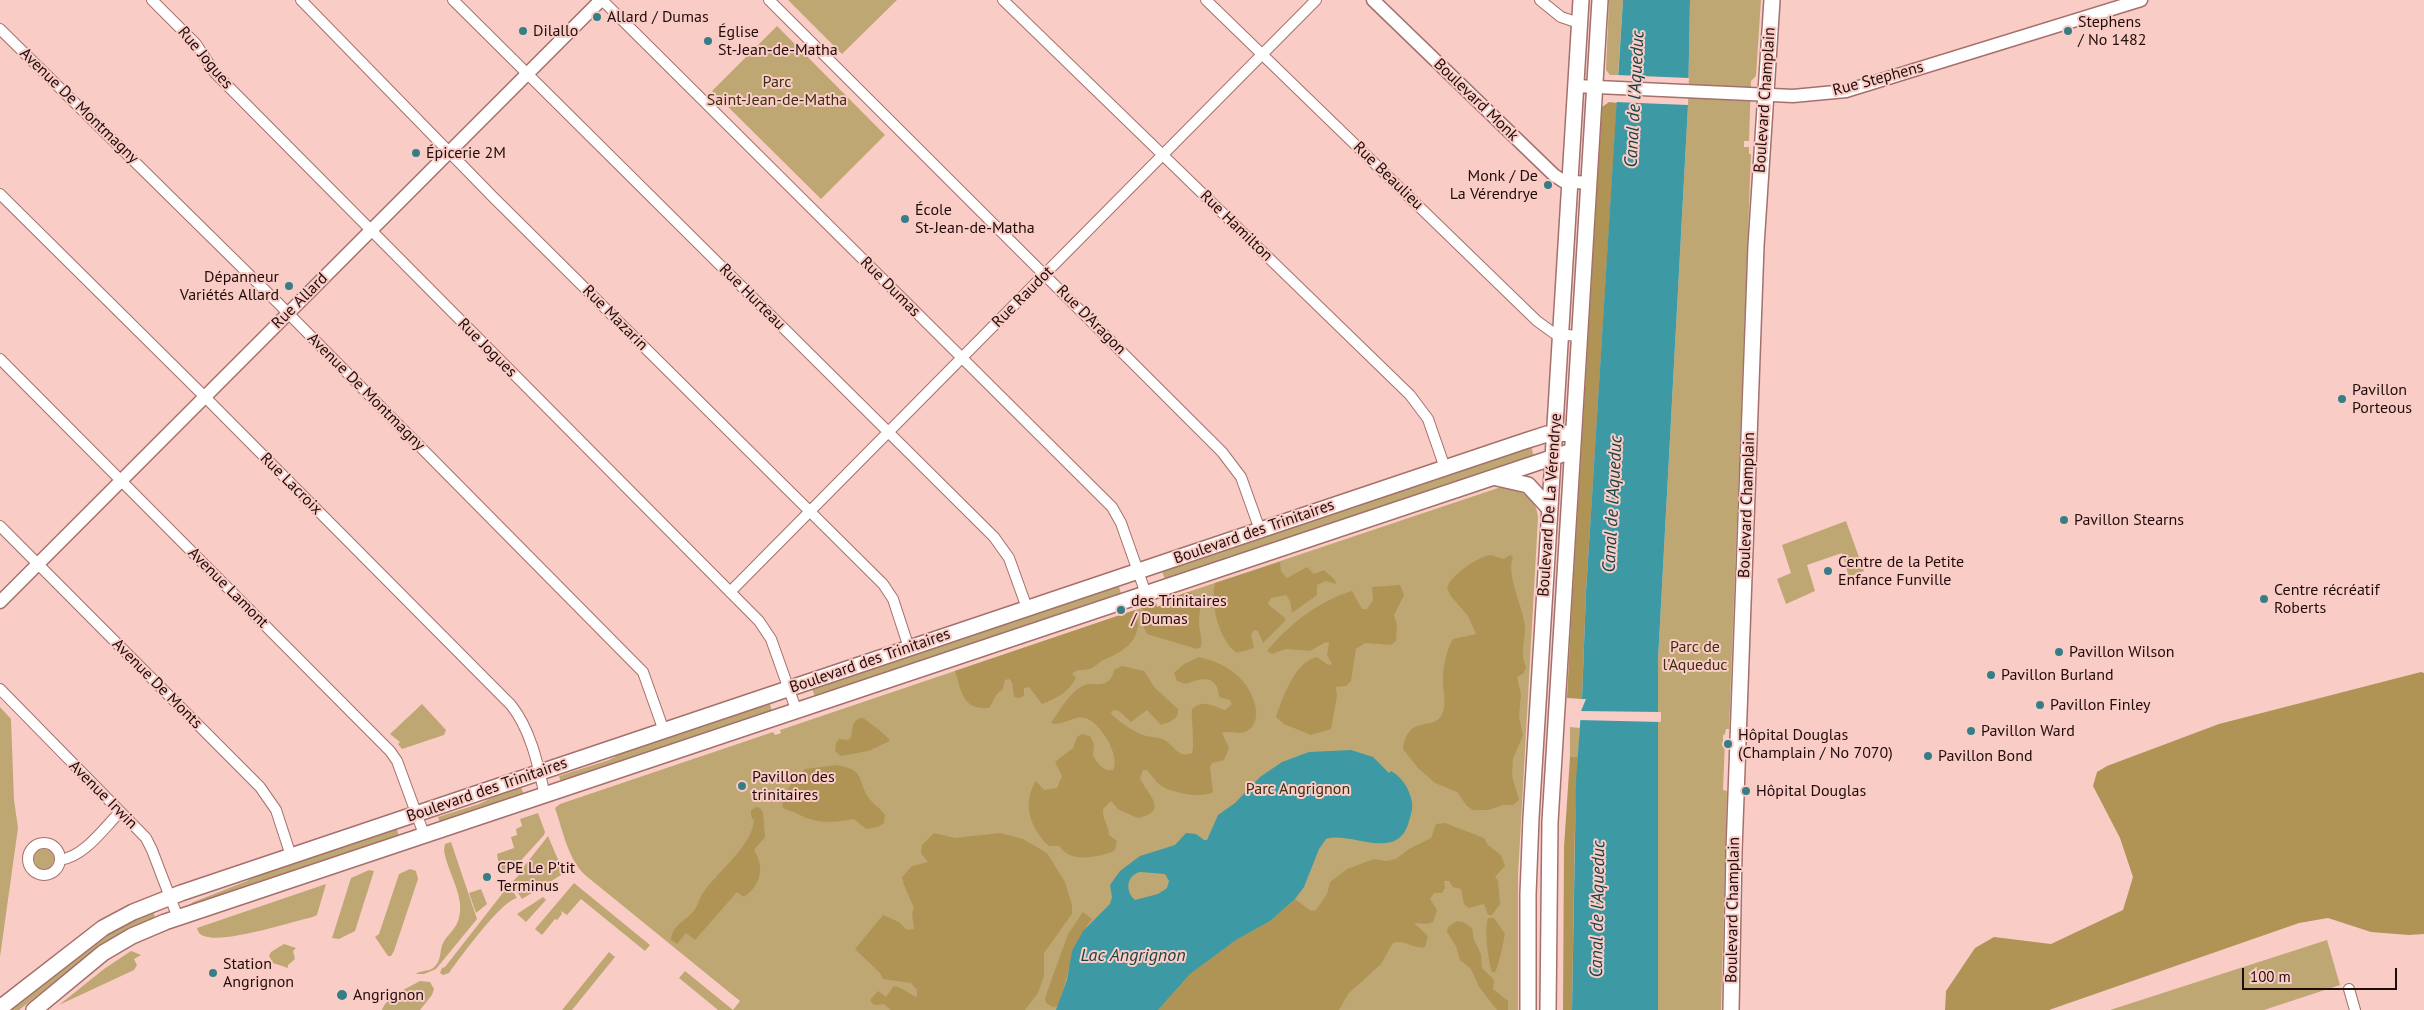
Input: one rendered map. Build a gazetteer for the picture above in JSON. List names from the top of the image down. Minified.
{"streets":{"main road":["Boulevard Champlain","Boulevard De La Vérendrye","Boulevard des Trinitaires"],"street":["Rue Jogues","Rue Stephens","Boulevard Monk","Avenue De Montmagny","Rue Beaulieu","Rue Hamilton","Rue Dumas","Rue Hurteau","Rue Raudot","Rue Allard","Rue Mazarin","Rue D'Aragon","Rue Lacroix","Avenue Lamont","Avenue De Monts","Avenue Irwin"]},"crossings":[["Rue Jogues","Rue Raudot"],["Rue Jogues","Rue Allard"],["Rue Jogues","Boulevard des Trinitaires"],["Rue Stephens","Boulevard Champlain"],["Rue Stephens","Boulevard De La Vérendrye"],["Boulevard Monk","Boulevard De La Vérendrye"],["Avenue De Montmagny","Rue Allard"],["Avenue De Montmagny","Boulevard des Trinitaires"],["Rue Beaulieu","Rue Raudot"],["Rue Beaulieu","Boulevard De La Vérendrye"],["Rue Hamilton","Rue Raudot"],["Rue Hamilton","Boulevard des Trinitaires"],["Rue Dumas","Rue Raudot"],["Rue Dumas","Rue Allard"],["Rue Dumas","Boulevard des Trinitaires"],["Rue Hurteau","Rue Raudot"],["Rue Hurteau","Rue Allard"],["Rue Hurteau","Boulevard des Trinitaires"],["Rue Raudot","Rue Mazarin"],["Rue Raudot","Rue D'Aragon"],["Rue Allard","Rue Mazarin"],["Rue Allard","Rue Lacroix"],["Rue Allard","Avenue Lamont"],["Rue Allard","Avenue De Monts"],["Rue Mazarin","Boulevard des Trinitaires"],["Rue D'Aragon","Boulevard des Trinitaires"],["Rue Lacroix","Boulevard des Trinitaires"],["Boulevard De La Vérendrye","Boulevard des Trinitaires"],["Boulevard des Trinitaires","Avenue Lamont"],["Boulevard des Trinitaires","Avenue De Monts"],["Boulevard des Trinitaires","Avenue Irwin"]],"water":["Canal de l'Aqueduc","Lac Angrignon"],"parks":["Parc Saint-Jean-de-Matha","Parc de l'Aqueduc","Parc Angrignon"],"places":["Allard / Dumas","Dilallo","Stephens / No 1482","Église St-Jean-de-Matha","Épicerie 2M","Monk / De La Vérendrye","École St-Jean-de-Matha","Dépanneur Variétés Allard","Pavillon Porteous","Pavillon Stearns","Centre de la Petite Enfance Funville","Centre récréatif Roberts","des Trinitaires / Dumas","Pavillon Wilson","Pavillon Burland","Pavillon Finley","Pavillon Ward","Hôpital Douglas (Champlain / No 7070)","Pavillon Bond","Pavillon des trinitaires","Hôpital Douglas","CPE Le P'tit Terminus","Station Angrignon","Angrignon"],"scale_bar":"100 m"}
